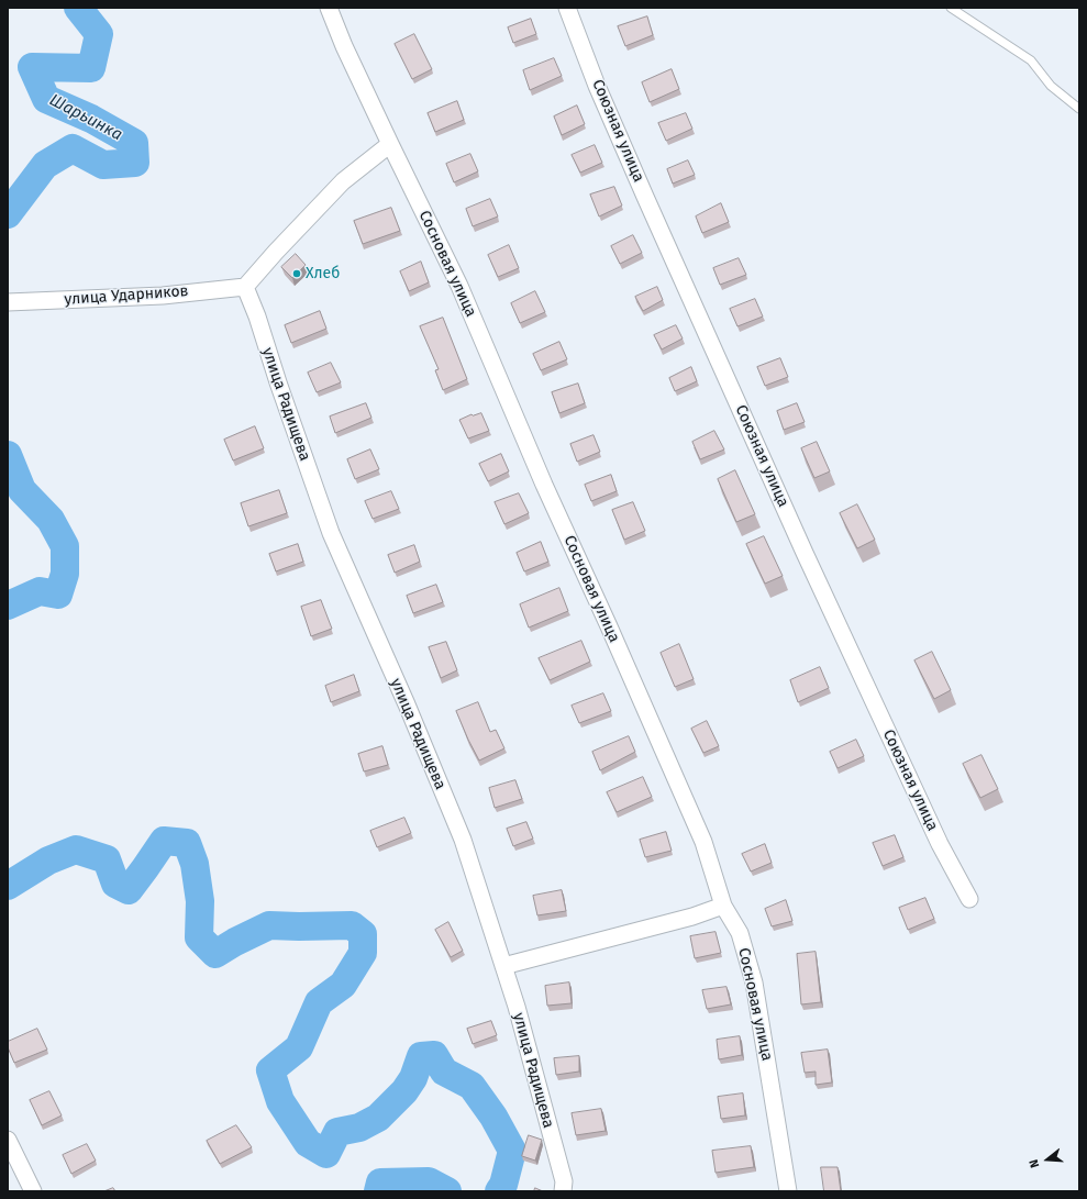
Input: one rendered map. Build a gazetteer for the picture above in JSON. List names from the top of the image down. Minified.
{"streets":{"street":["Союзная улица","Сосновая улица","улица Ударников","улица Радищева"]},"crossings":[["улица Ударников","улица Радищева"]],"water":["Шарьинка"],"places":["Хлеб"],"north":"left"}
